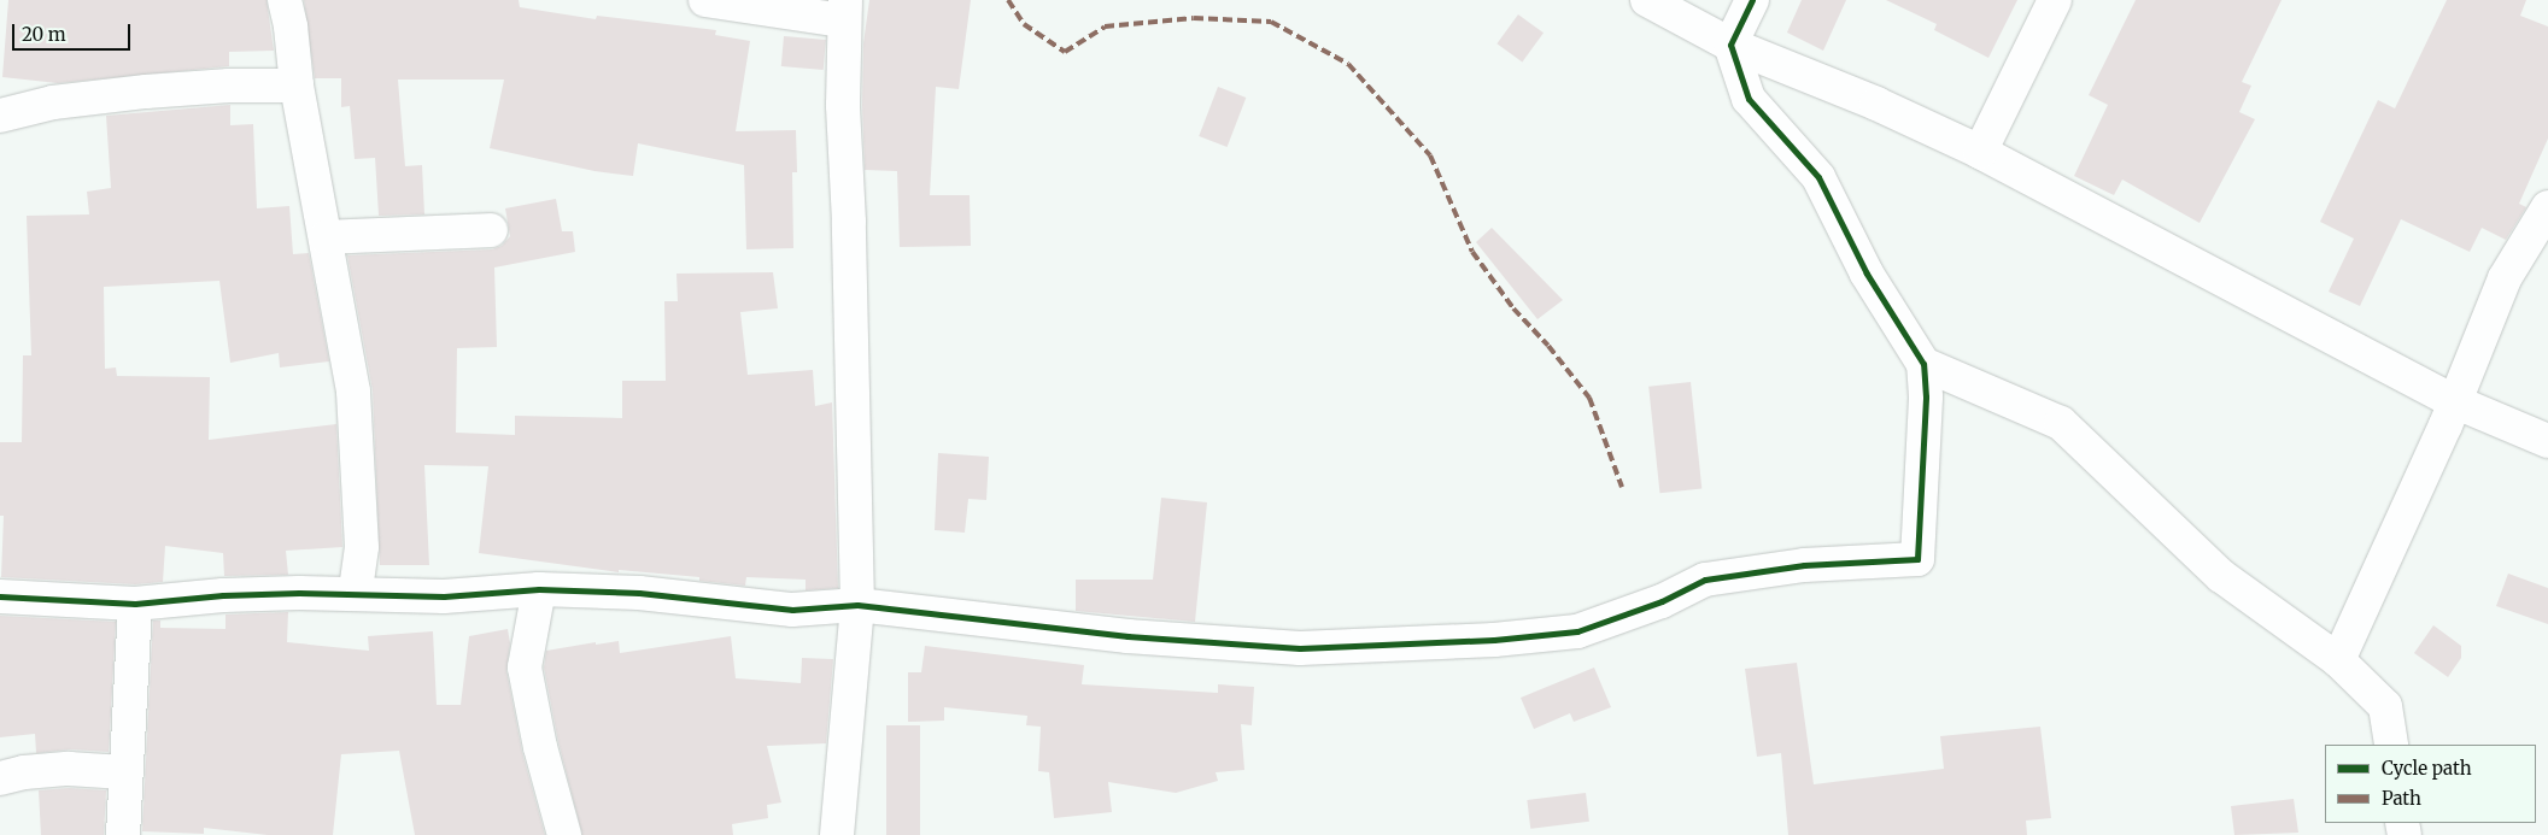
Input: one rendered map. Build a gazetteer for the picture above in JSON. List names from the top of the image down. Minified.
{"legend":["Cycle path","Path"],"scale_bar":"20 m"}
